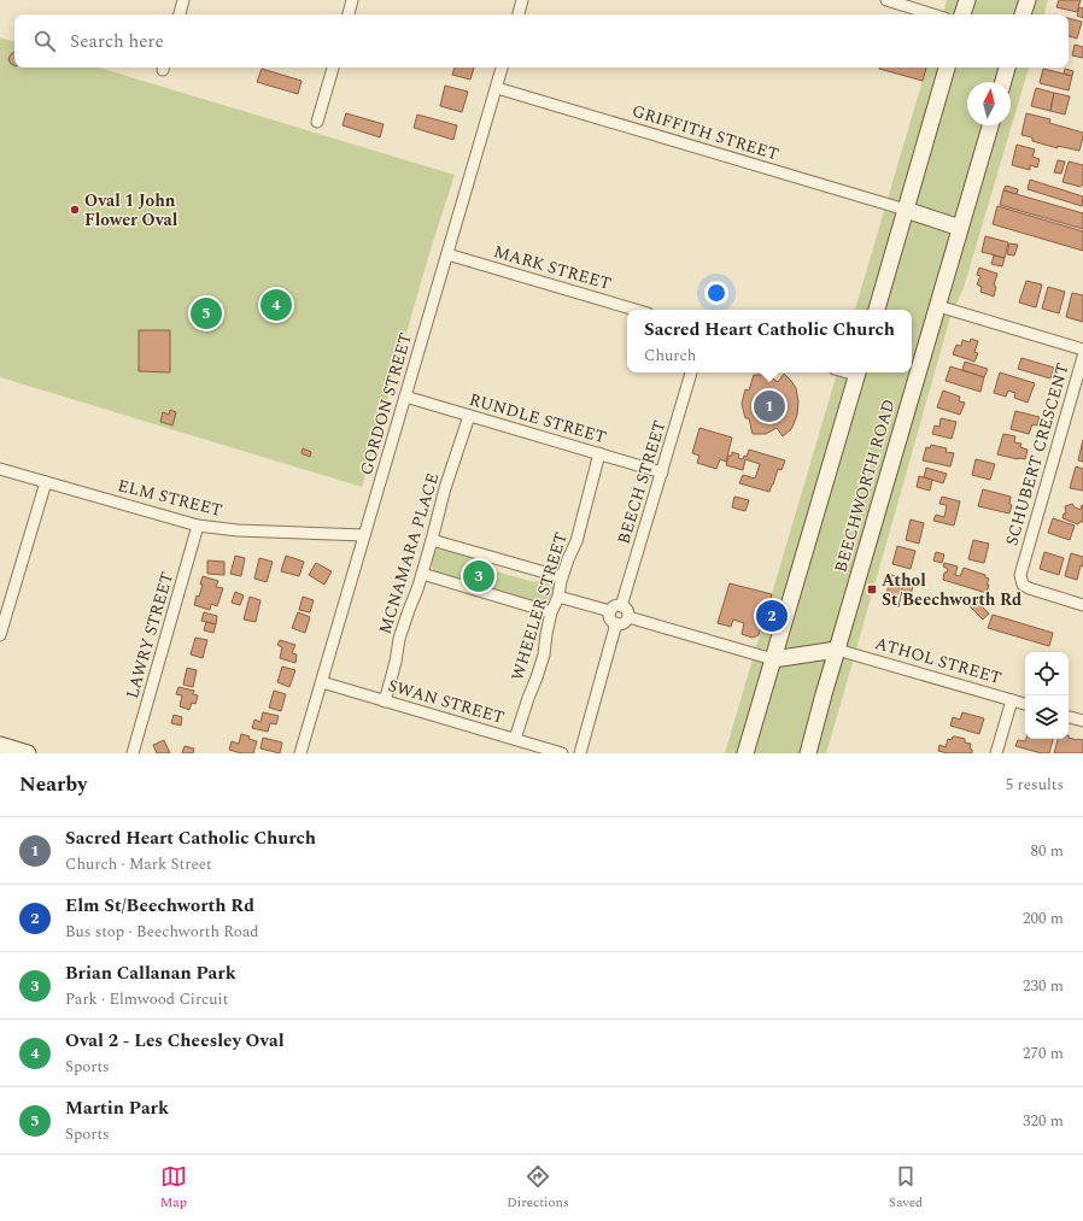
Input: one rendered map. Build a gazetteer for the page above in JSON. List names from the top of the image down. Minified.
{"streets":{"main road":["BEECHWORTH ROAD"],"street":["GRIFFITH STREET","MARK STREET","GORDON STREET","RUNDLE STREET","SCHUBERT CRESCENT","BEECH STREET","ELM STREET","MCNAMARA PLACE","WHEELER STREET","LAWRY STREET","ATHOL STREET","SWAN STREET"]},"crossings":[["GRIFFITH STREET","GORDON STREET"],["MARK STREET","GORDON STREET"],["GORDON STREET","RUNDLE STREET"],["GORDON STREET","ELM STREET"],["GORDON STREET","SWAN STREET"],["RUNDLE STREET","BEECH STREET"],["RUNDLE STREET","MCNAMARA PLACE"],["RUNDLE STREET","WHEELER STREET"],["BEECHWORTH ROAD","ATHOL STREET"],["ELM STREET","LAWRY STREET"],["MCNAMARA PLACE","SWAN STREET"],["WHEELER STREET","SWAN STREET"]],"places":{"other":["Oval 1 John Flower Oval"],"transit":["Athol St/Beechworth Rd"]},"north":"top","page":{"search":"Search here","pins":["4","5","1","3","2"],"popup":["Sacred Heart Catholic Church","Church"],"heading":["Nearby","5 results"],"list":[{"mark":"1","name":"Sacred Heart Catholic Church","note":"Church · Mark Street","value":"80 m"},{"mark":"2","name":"Elm St/Beechworth Rd","note":"Bus stop · Beechworth Road","value":"200 m"},{"mark":"3","name":"Brian Callanan Park","note":"Park · Elmwood Circuit","value":"230 m"},{"mark":"4","name":"Oval 2 - Les Cheesley Oval","note":"Sports","value":"270 m"},{"mark":"5","name":"Martin Park","note":"Sports","value":"320 m"}],"nav":["Map","Directions","Saved"]}}
